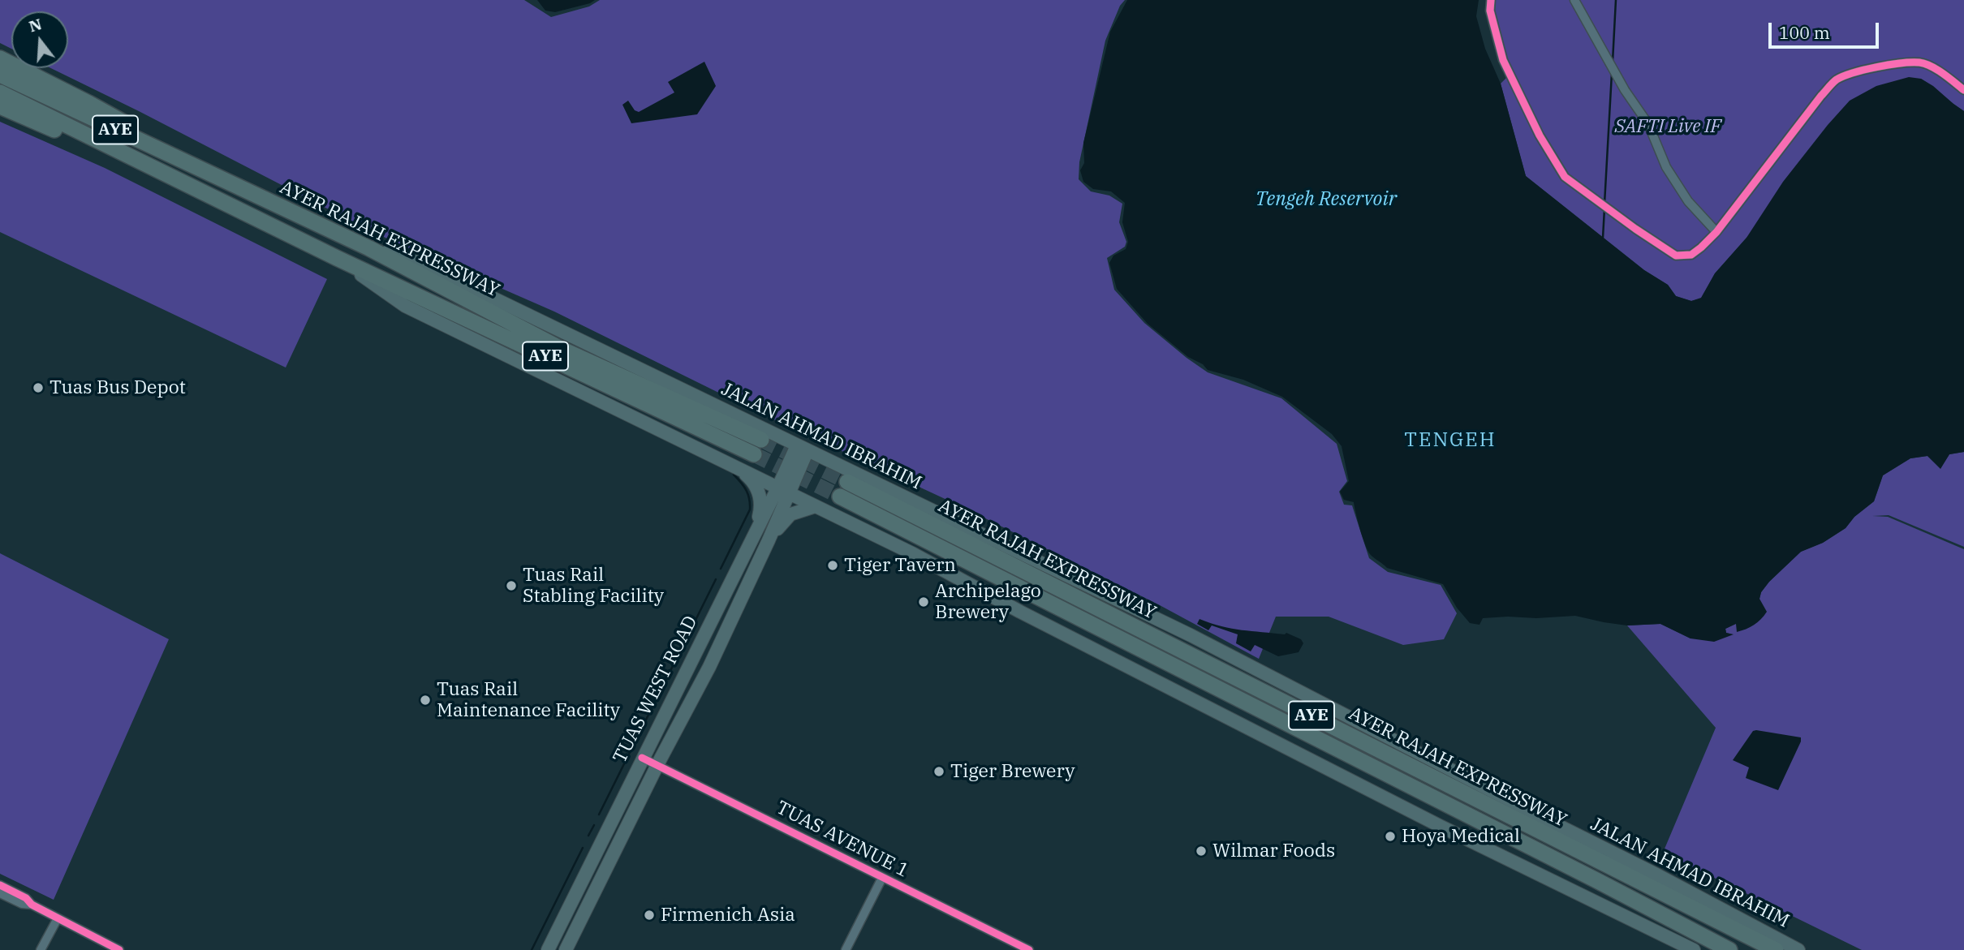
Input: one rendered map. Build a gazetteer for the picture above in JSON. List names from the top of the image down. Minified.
{"streets":{"highway":["AYE","AYER RAJAH EXPRESSWAY"],"main road":["JALAN AHMAD IBRAHIM","TUAS WEST ROAD"],"street":["TUAS AVENUE 1"]},"crossings":[["AYER RAJAH EXPRESSWAY","JALAN AHMAD IBRAHIM"],["JALAN AHMAD IBRAHIM","TUAS WEST ROAD"],["TUAS WEST ROAD","TUAS AVENUE 1"]],"districts":["TENGEH"],"water":["Tengeh Reservoir"],"parks":["SAFTI Live IF"],"places":["Tuas Bus Depot","Tiger Tavern","Tuas Rail Stabling Facility","Archipelago Brewery","Tuas Rail Maintenance Facility","Tiger Brewery","Hoya Medical","Wilmar Foods","Firmenich Asia"],"scale_bar":"100 m","north":"top"}
